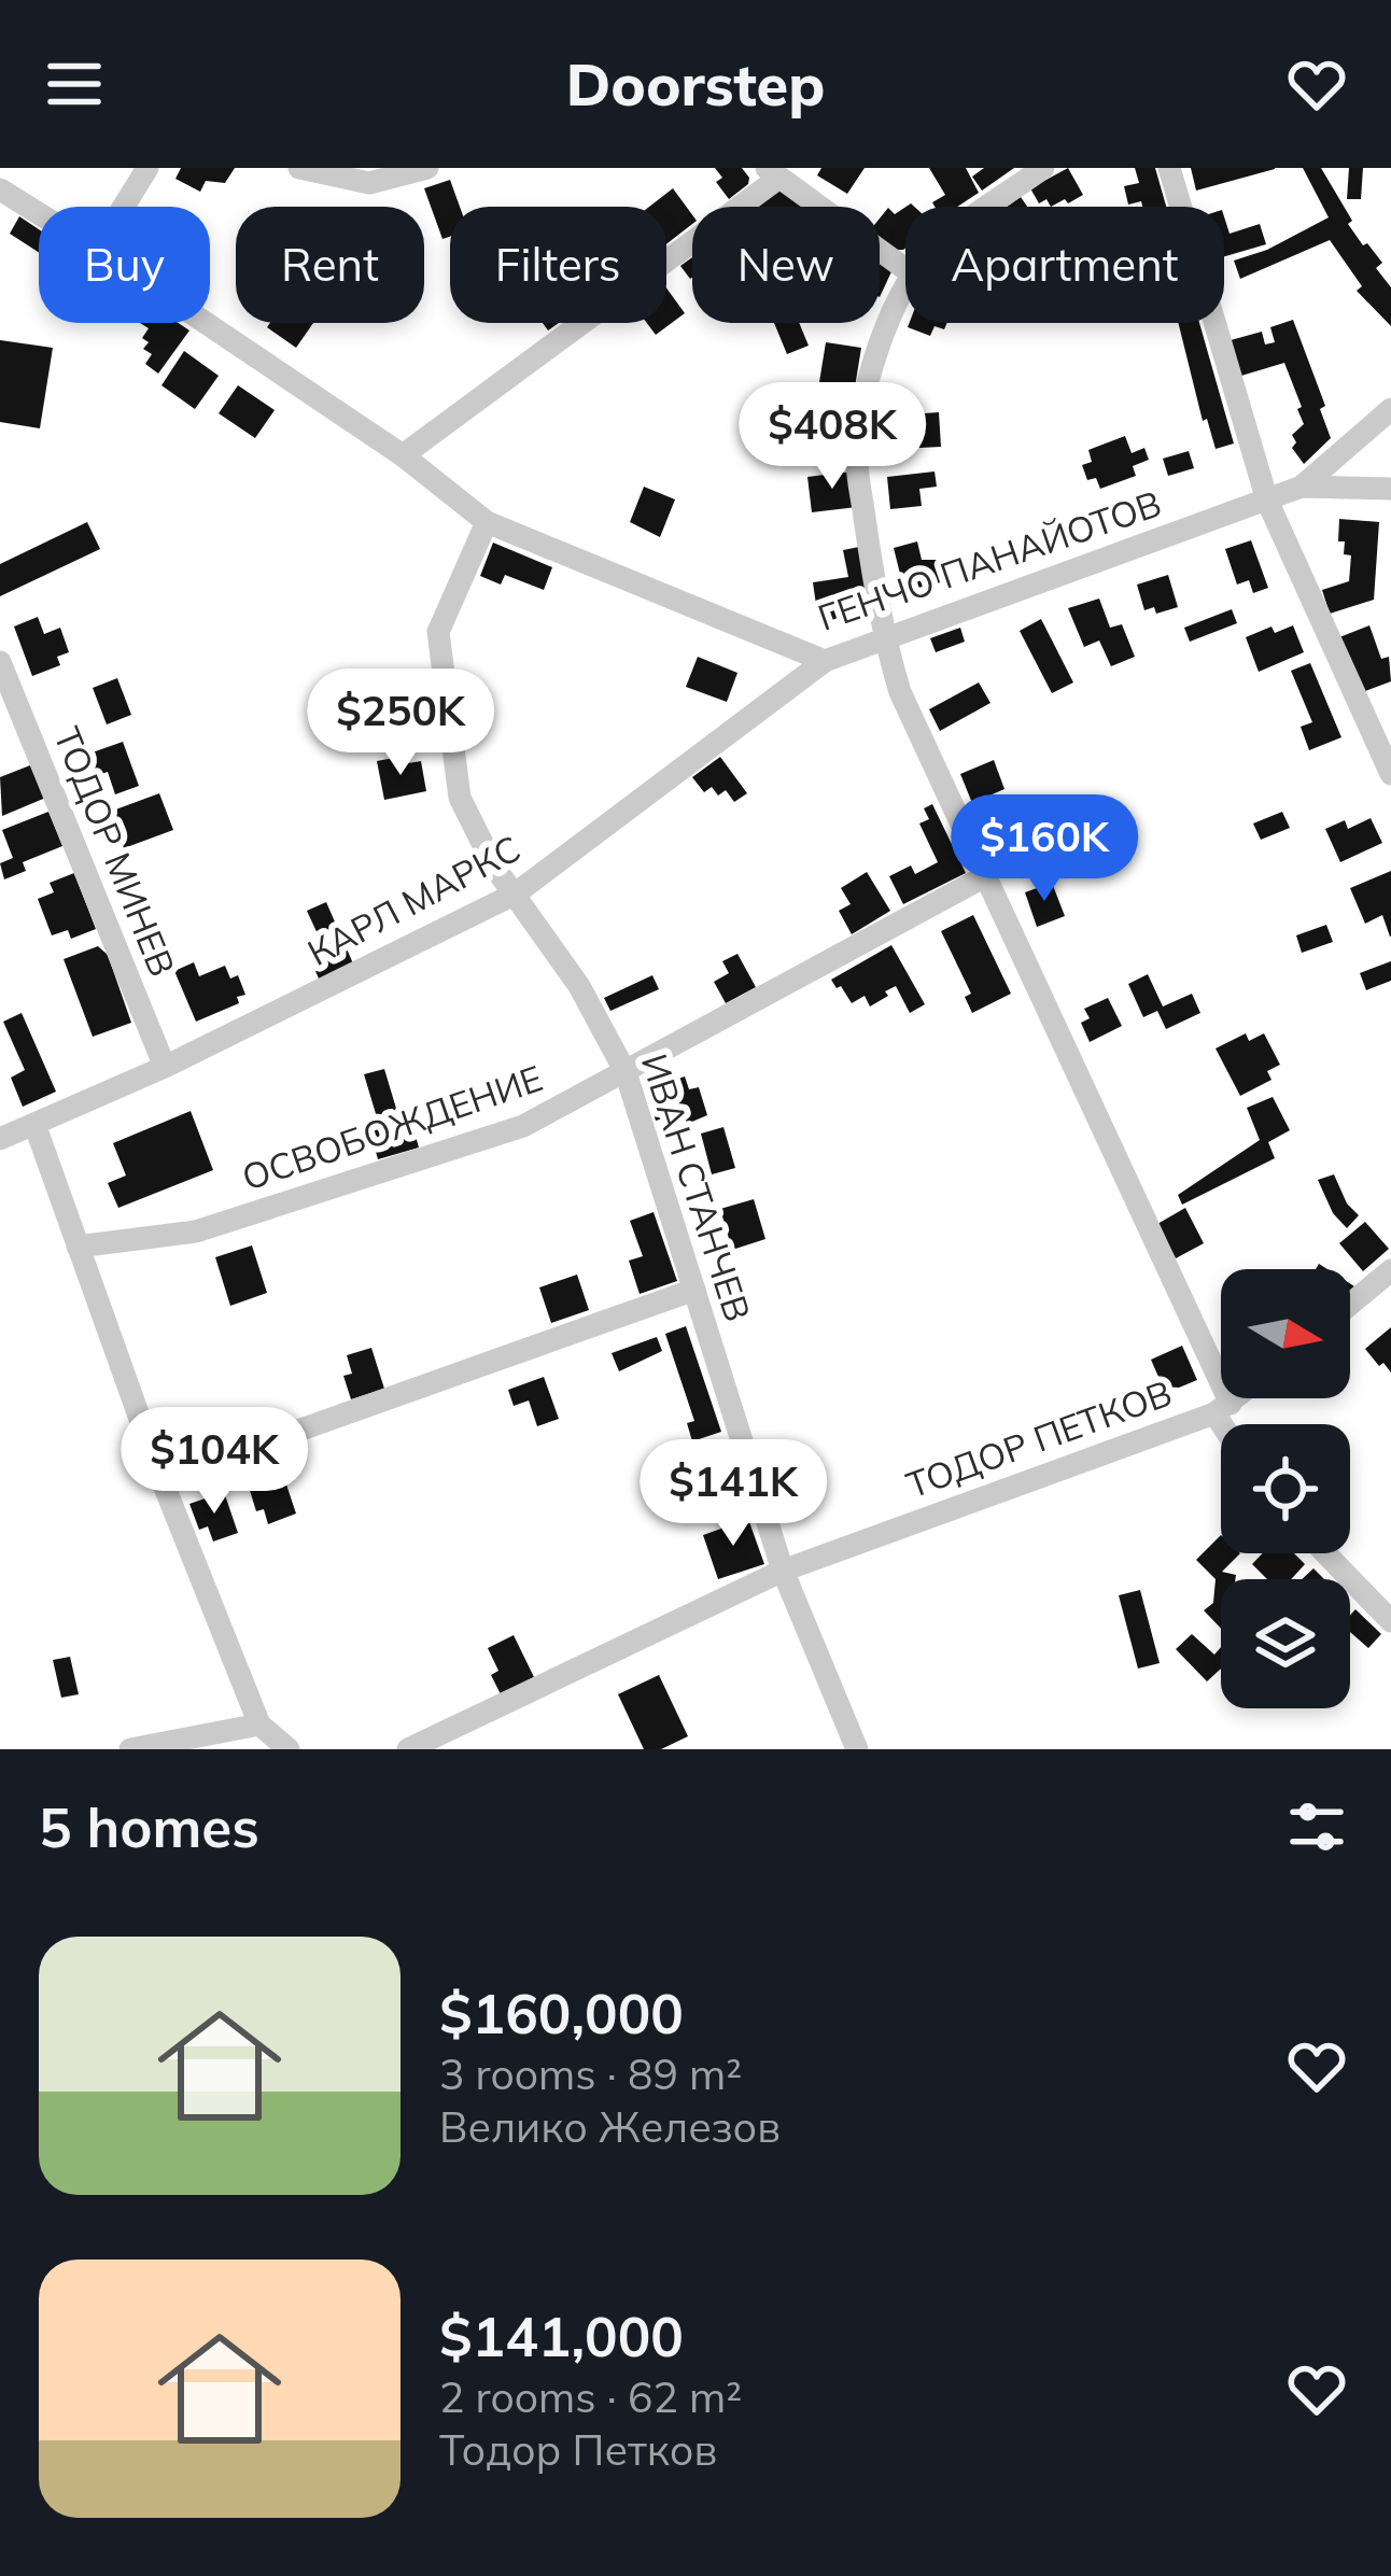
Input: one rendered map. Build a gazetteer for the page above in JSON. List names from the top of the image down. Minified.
{"streets":{"street":["ГЕНЧО ПАНАЙОТОВ","ТОДОР МИНЕВ","КАРЛ МАРКС","ОСВОБОЖДЕНИЕ","ИВАН СТАНЧЕВ","ТОДОР ПЕТКОВ"]},"crossings":[["ГЕНЧО ПАНАЙОТОВ","КАРЛ МАРКС"],["ГЕНЧО ПАНАЙОТОВ","ИВАН СТАНЧЕВ"],["ТОДОР МИНЕВ","КАРЛ МАРКС"],["КАРЛ МАРКС","ИВАН СТАНЧЕВ"],["ОСВОБОЖДЕНИЕ","ИВАН СТАНЧЕВ"],["ИВАН СТАНЧЕВ","ТОДОР ПЕТКОВ"]],"north":"right","page":{"header":"Doorstep","chip":["Buy","Rent","Filters","New","Apartment"],"price":["$408K","$250K","$160K","$104K","$141K"],"heading":"5 homes","list":[{"name":"$160,000","note":"3 rooms · 89 m² · Велико Железов"},{"name":"$141,000","note":"2 rooms · 62 m² · Тодор Петков"}]}}
